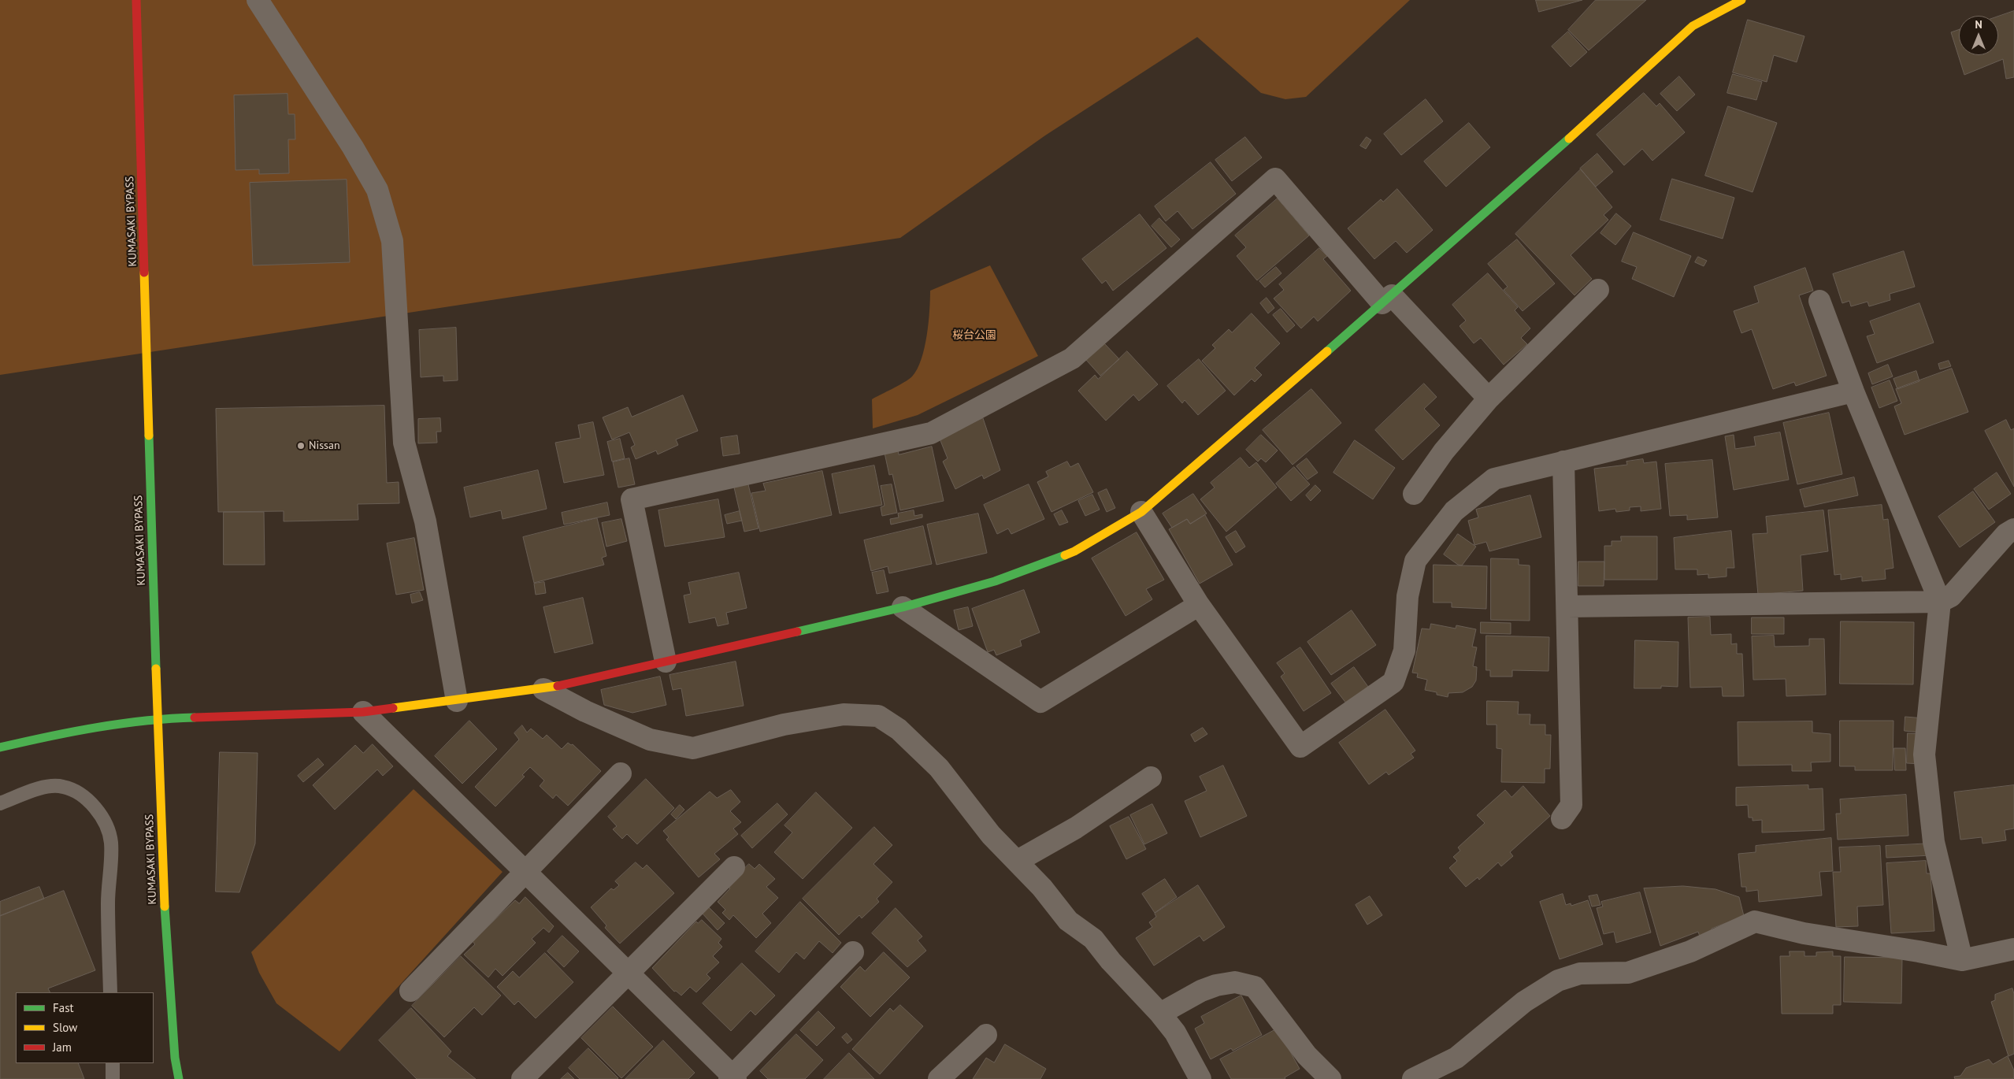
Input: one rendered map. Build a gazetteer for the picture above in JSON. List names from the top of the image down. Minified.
{"streets":{"main road":["KUMASAKI BYPASS"]},"parks":["桜台公園"],"places":["Nissan"],"legend":["Fast","Slow","Jam"],"north":"top"}
